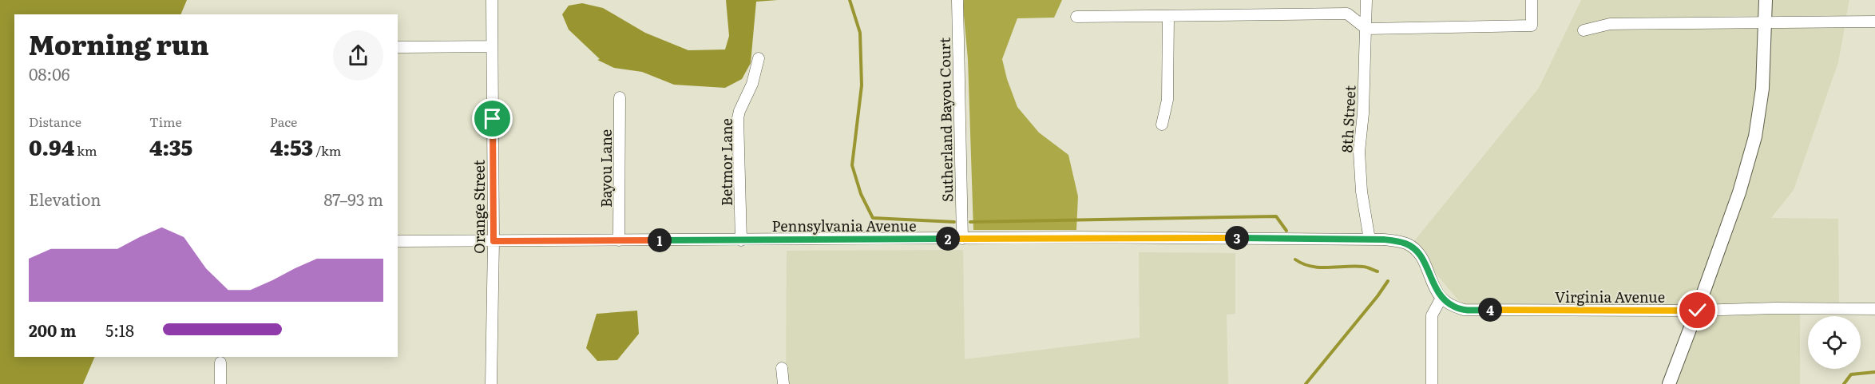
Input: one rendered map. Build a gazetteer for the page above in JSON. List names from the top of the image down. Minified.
{"streets":{"street":["8th Street","Sutherland Bayou Court","Betmor Lane","Bayou Lane","Orange Street","Pennsylvania Avenue","Virginia Avenue"]},"crossings":[["8th Street","Pennsylvania Avenue"],["Sutherland Bayou Court","Pennsylvania Avenue"],["Betmor Lane","Pennsylvania Avenue"],["Bayou Lane","Pennsylvania Avenue"],["Orange Street","Pennsylvania Avenue"],["Pennsylvania Avenue","Virginia Avenue"]],"page":{"heading":["Morning run","08:06"],"stats":[["Distance","0.94 km"],["Time","4:35"],["Pace","4:53 /km"]],"chart":["Elevation","87–93 m"],"pins":["3","2","1","4"],"list":[{"name":"200 m","note":"5:18"}]}}
